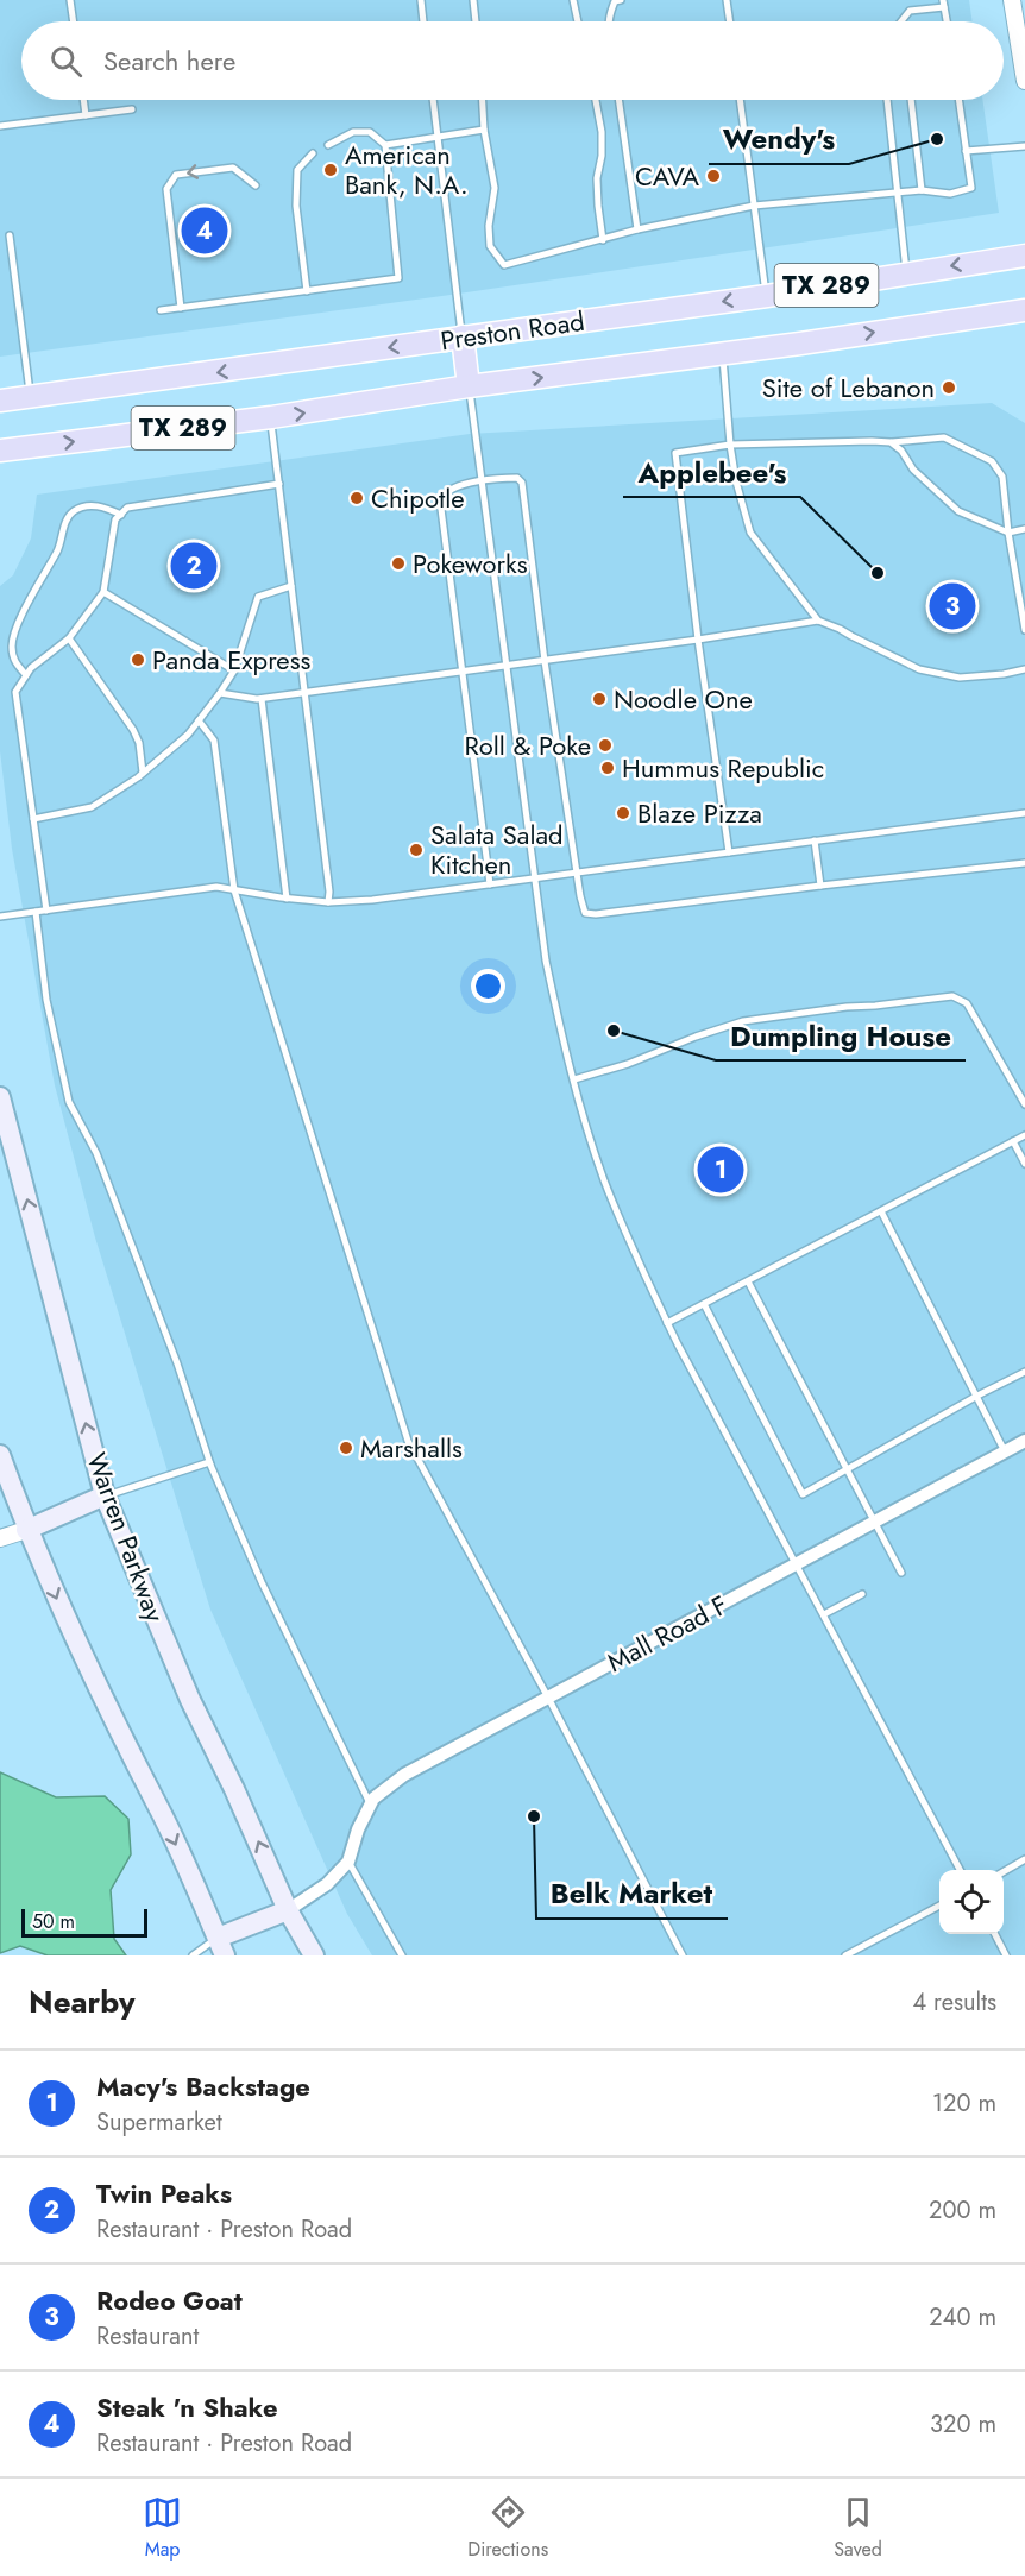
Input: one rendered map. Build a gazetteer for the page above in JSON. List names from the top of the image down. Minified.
{"streets":{"main road":["TX 289","Preston Road","Warren Parkway"],"street":["Mall Road F"]},"places":["Wendy's","American Bank, N.A.","CAVA","Site of Lebanon","Chipotle","Pokeworks","Applebee's","Panda Express","Noodle One","Roll & Poke","Hummus Republic","Blaze Pizza","Salata Salad Kitchen","Dumpling House","Marshalls","Belk Market"],"scale_bar":"50 m","page":{"search":"Search here","pins":["4","2","3","1"],"scale":"50 m","heading":["Nearby","4 results"],"list":[{"mark":"1","name":"Macy's Backstage","note":"Supermarket","value":"120 m"},{"mark":"2","name":"Twin Peaks","note":"Restaurant · Preston Road","value":"200 m"},{"mark":"3","name":"Rodeo Goat","note":"Restaurant","value":"240 m"},{"mark":"4","name":"Steak 'n Shake","note":"Restaurant · Preston Road","value":"320 m"}],"nav":["Map","Directions","Saved"]}}
